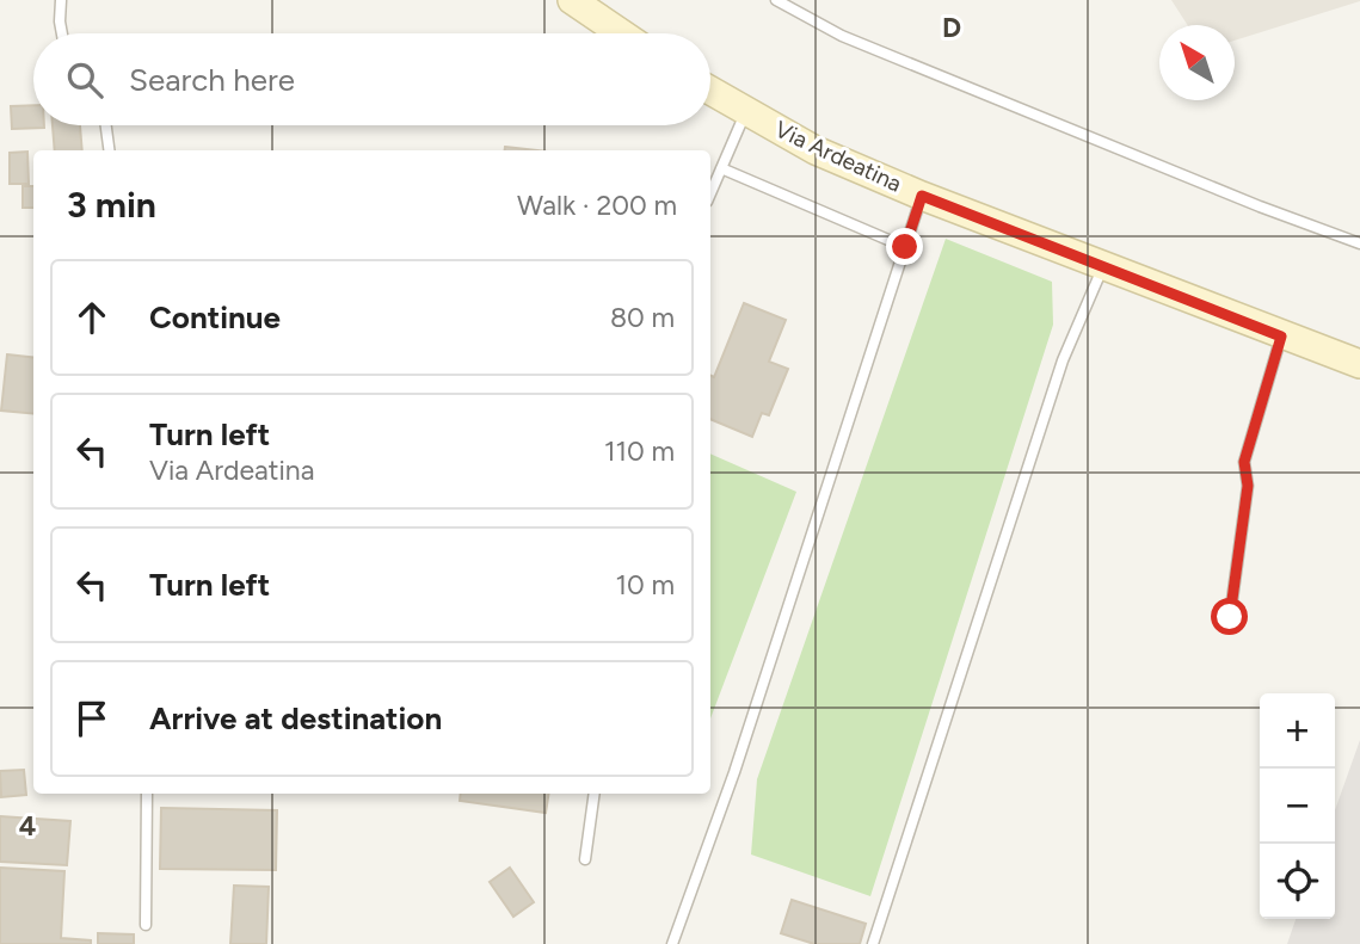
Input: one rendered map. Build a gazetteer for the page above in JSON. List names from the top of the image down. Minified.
{"streets":{"main road":["Via Ardeatina"]},"north":"top left","page":{"search":"Search here","heading":["3 min","Walk · 200 m"],"list":[["Continue","80 m"],["Turn left","Via Ardeatina","110 m"],["Turn left","10 m"],"Arrive at destination"],"map_buttons":["+","−"]},"grid":{"columns":["D"],"rows":["4"]}}
